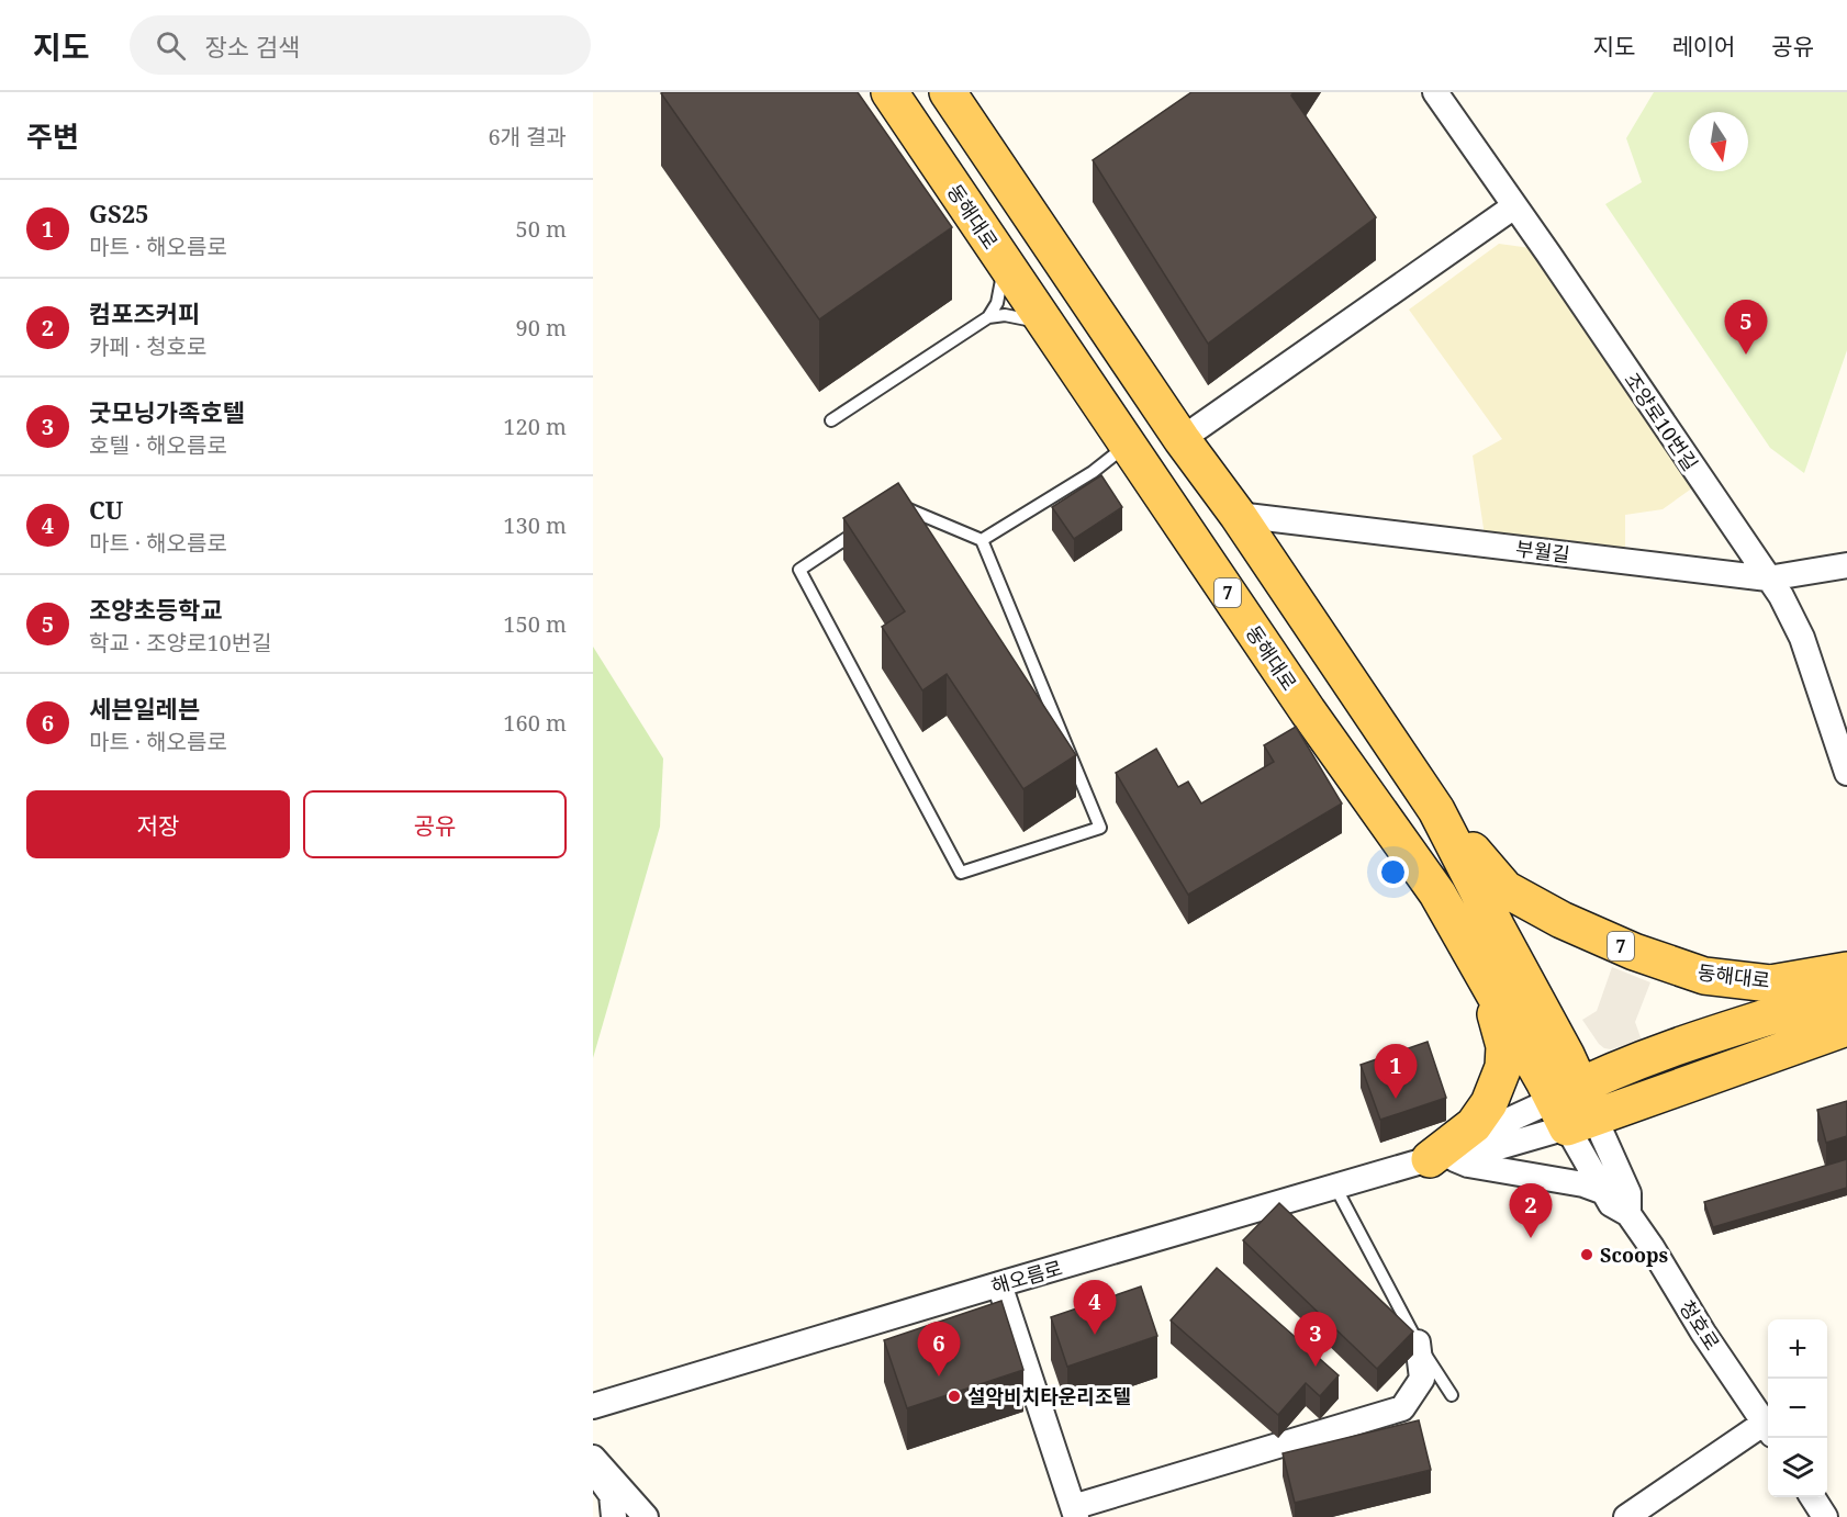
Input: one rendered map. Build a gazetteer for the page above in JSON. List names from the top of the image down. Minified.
{"streets":{"main road":["동해대로","7"],"street":["조양로10번길","부월길","해오름로","청호로"]},"crossings":[["동해대로","부월길"],["동해대로","해오름로"],["동해대로","청호로"],["조양로10번길","부월길"],["해오름로","청호로"]],"places":["Scoops","설악비치타운리조텔"],"north":"bottom","page":{"header":"지도","search":"장소 검색","nav":["지도","레이어","공유"],"heading":["주변","6개 결과"],"list":[{"mark":"1","name":"GS25","note":"마트 · 해오름로","value":"50 m"},{"mark":"2","name":"컴포즈커피","note":"카페 · 청호로","value":"90 m"},{"mark":"3","name":"굿모닝가족호텔","note":"호텔 · 해오름로","value":"120 m"},{"mark":"4","name":"CU","note":"마트 · 해오름로","value":"130 m"},{"mark":"5","name":"조양초등학교","note":"학교 · 조양로10번길","value":"150 m"},{"mark":"6","name":"세븐일레븐","note":"마트 · 해오름로","value":"160 m"}],"pins":["5","1","2","4","3","6"],"buttons":["저장","공유"],"map_buttons":["+","−"]}}
